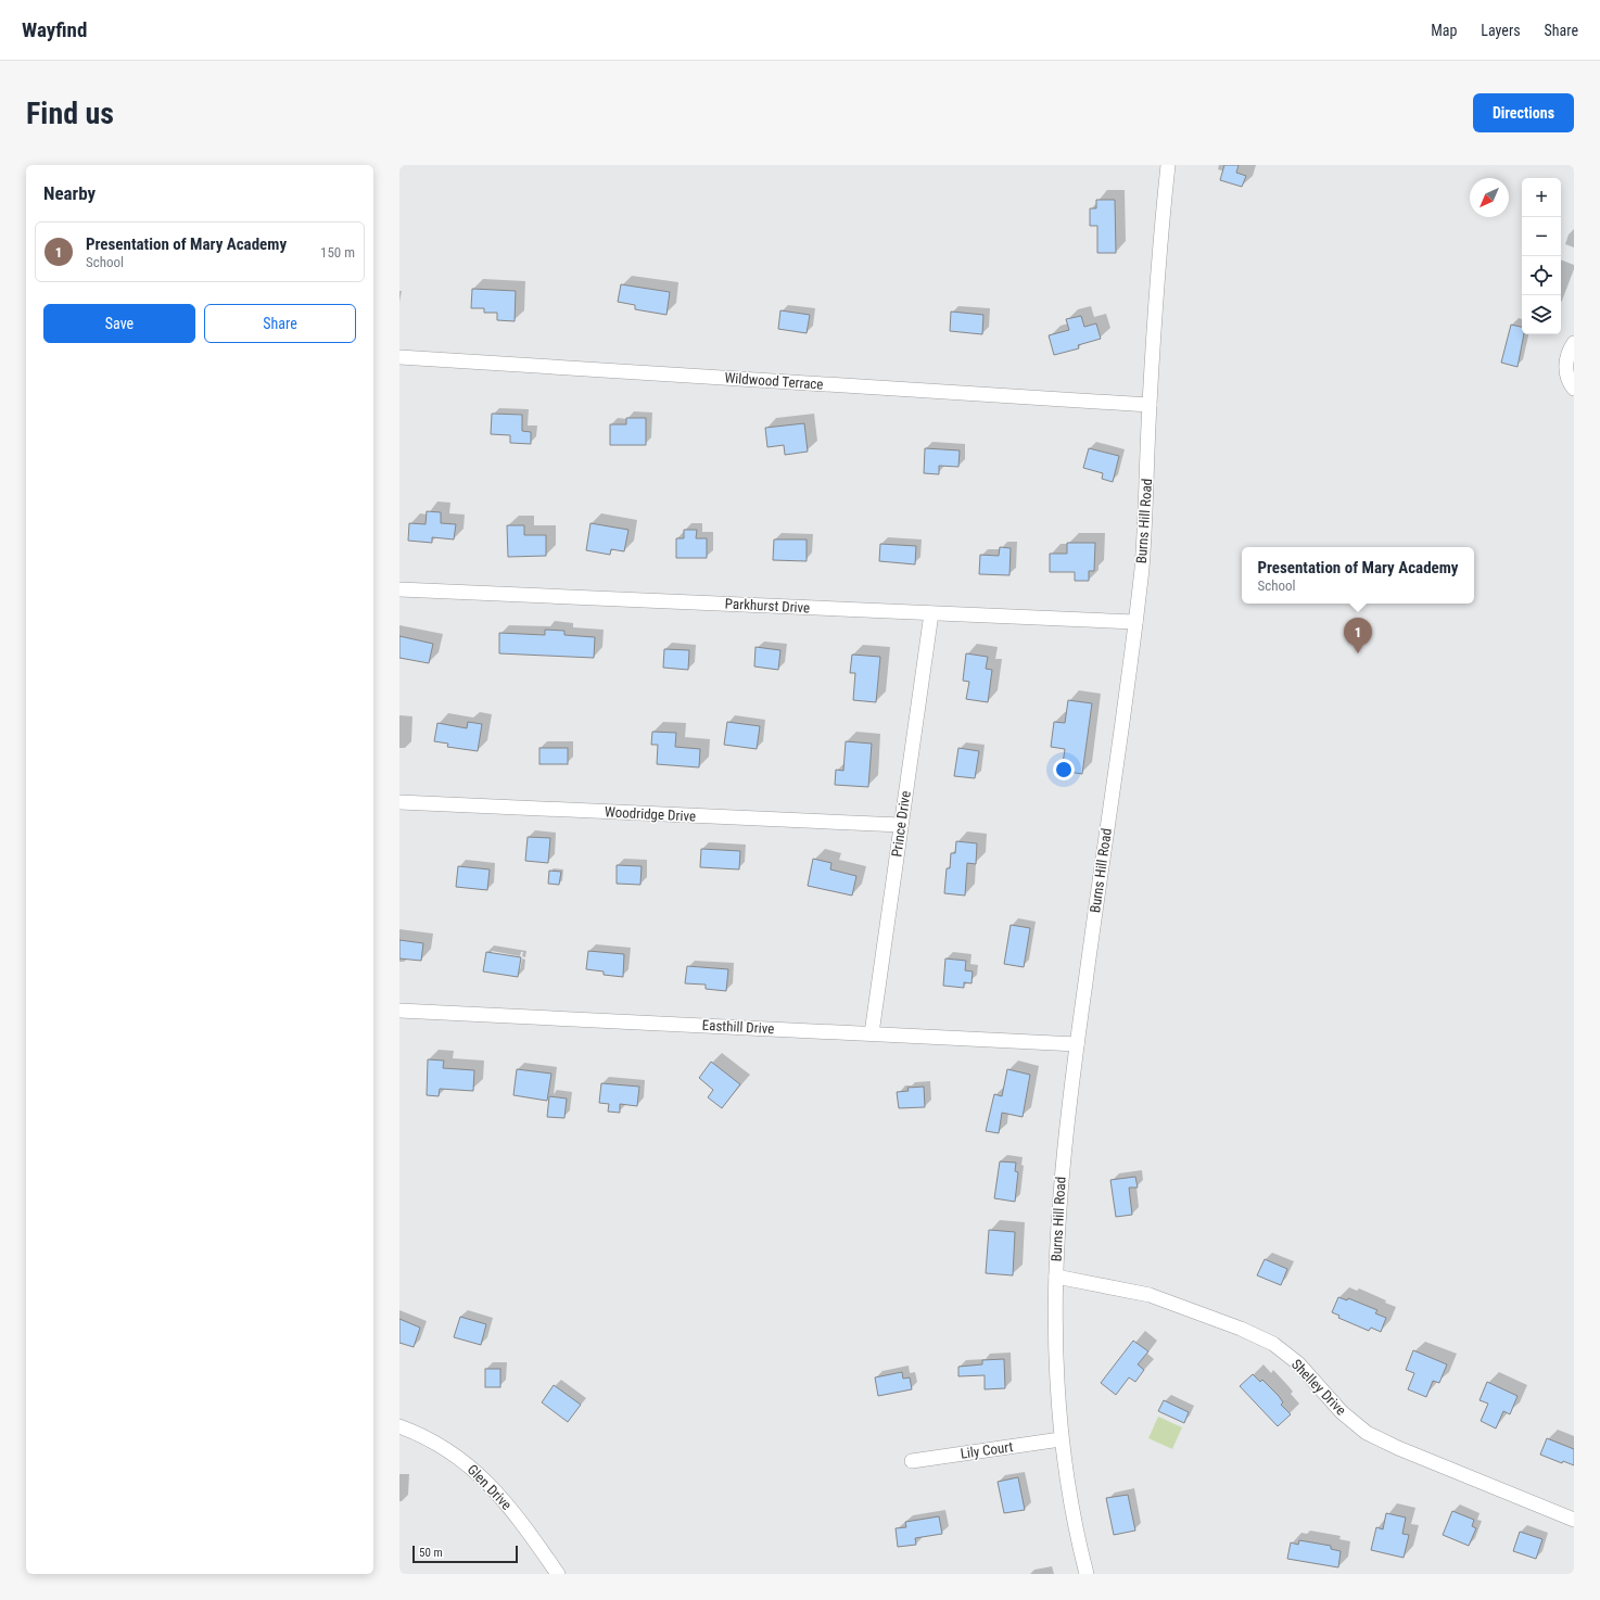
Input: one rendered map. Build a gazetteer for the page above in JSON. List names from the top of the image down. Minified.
{"streets":{"street":["Wildwood Terrace","Burns Hill Road","Parkhurst Drive","Woodridge Drive","Prince Drive","Easthill Drive","Shelley Drive","Lily Court","Glen Drive"]},"crossings":[["Wildwood Terrace","Burns Hill Road"],["Burns Hill Road","Parkhurst Drive"],["Burns Hill Road","Easthill Drive"],["Burns Hill Road","Shelley Drive"],["Burns Hill Road","Lily Court"],["Parkhurst Drive","Prince Drive"],["Woodridge Drive","Prince Drive"],["Prince Drive","Easthill Drive"]],"scale_bar":"50 m","north":"bottom left","page":{"header":"Wayfind","nav":["Map","Layers","Share"],"buttons":["Directions",["Save","Share"]],"title":"Find us","heading":"Nearby","map_buttons":["+","−"],"list":[{"mark":"1","name":"Presentation of Mary Academy","note":"School","value":"150 m"}],"popup":["Presentation of Mary Academy","School"],"pins":"1","scale":"50 m"}}
